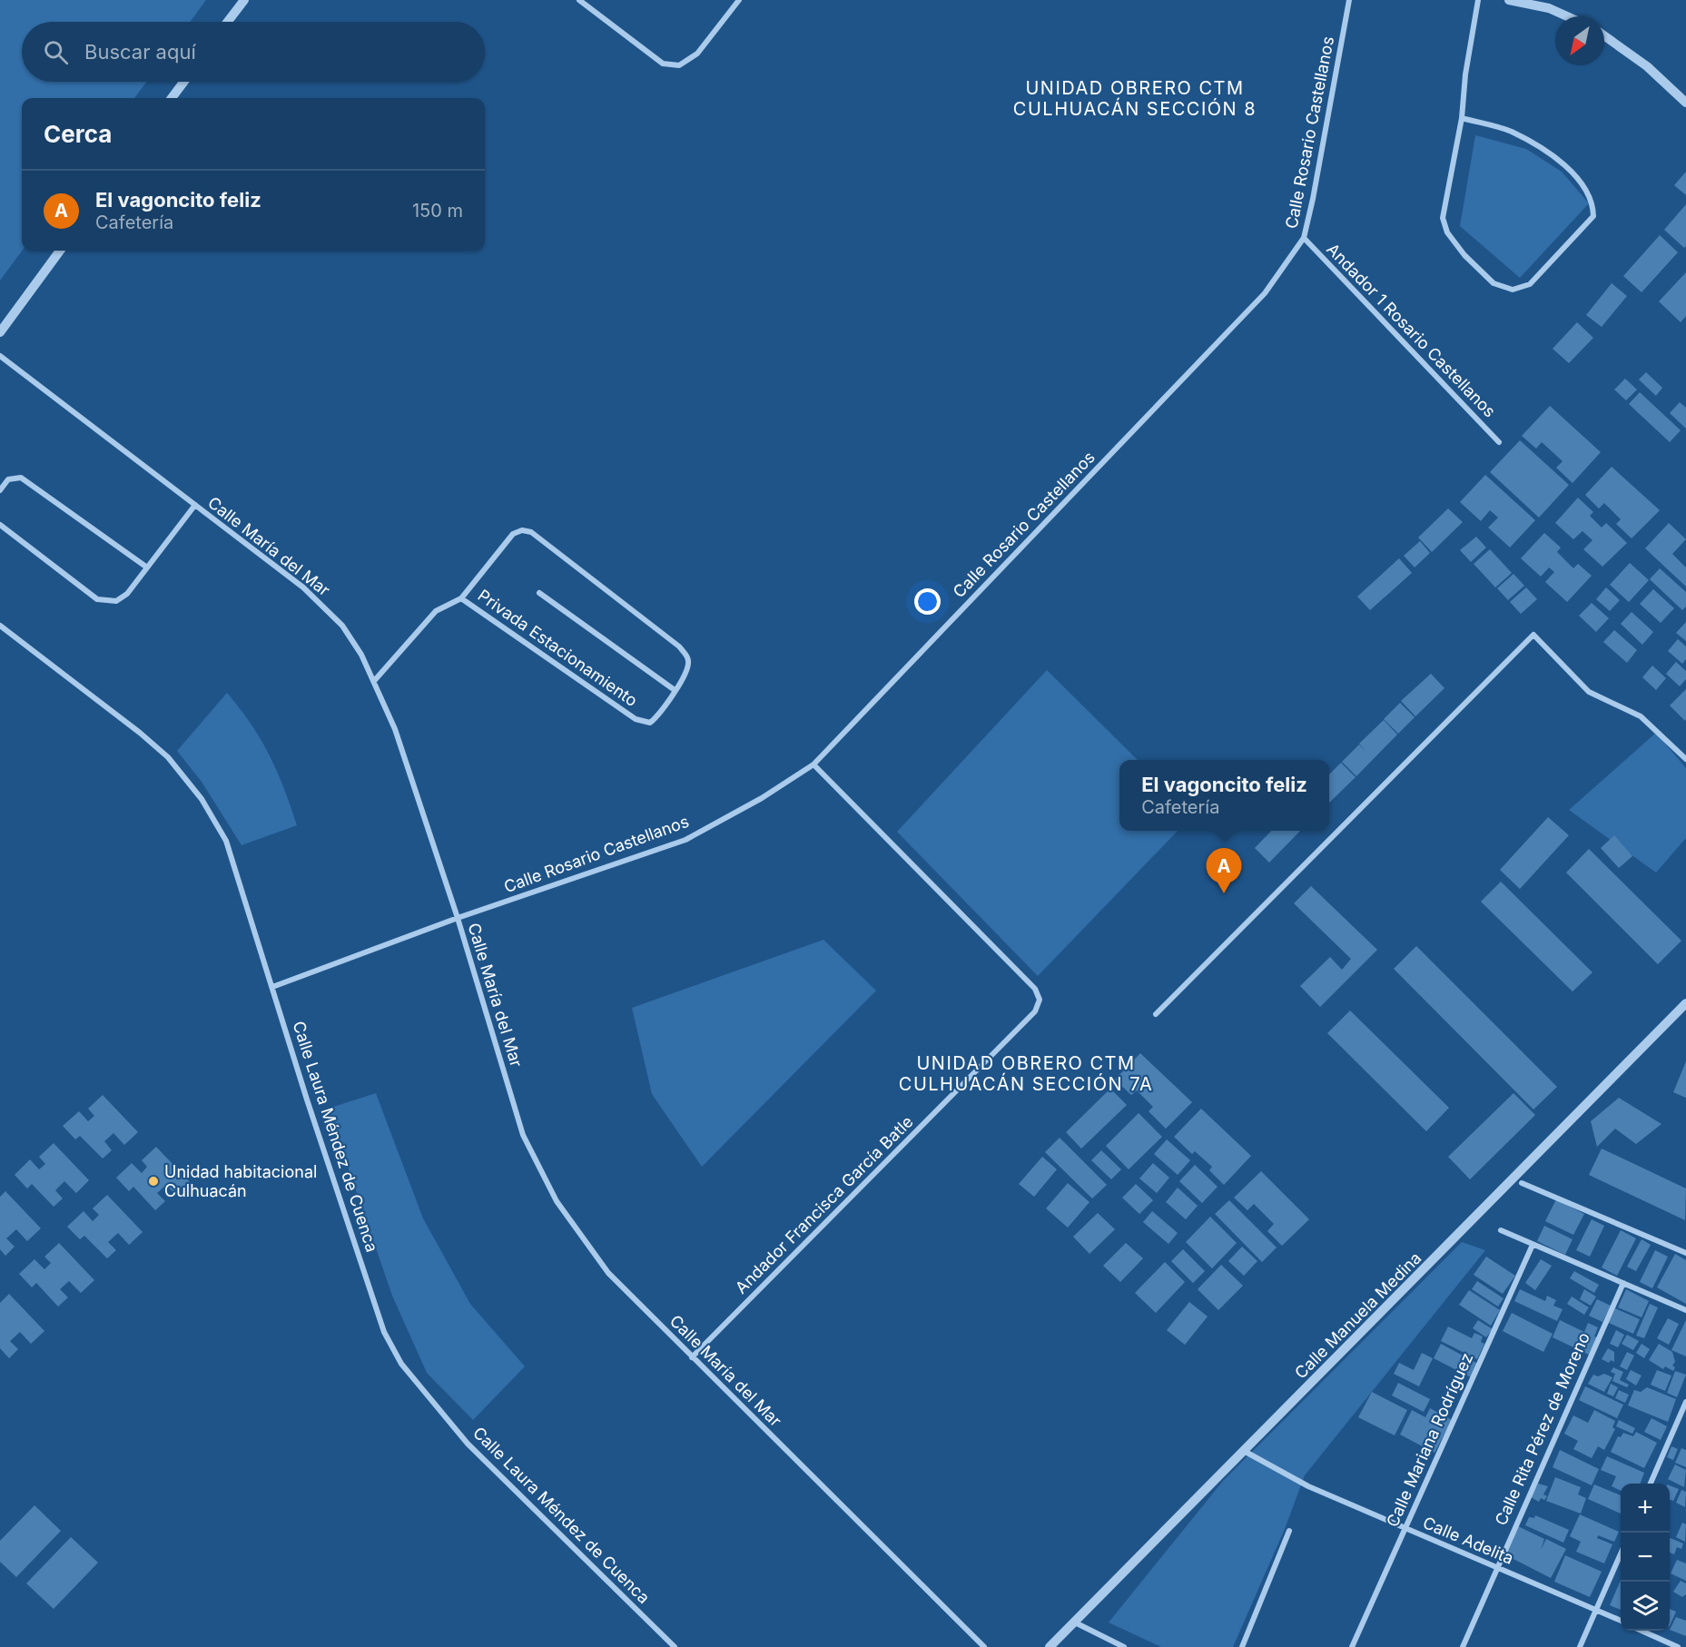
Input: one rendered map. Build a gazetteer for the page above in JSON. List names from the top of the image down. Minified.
{"streets":{"street":["Calle Rosario Castellanos","Andador 1 Rosario Castellanos","Calle María del Mar","Privada Estacionamiento","Calle Laura Méndez de Cuenca","Andador Francisca García Batle","Calle Manuela Medina","Calle Rita Pérez de Moreno","Calle Mariana Rodríguez","Calle Adelita"]},"crossings":[["Calle Rosario Castellanos","Andador 1 Rosario Castellanos"],["Calle Rosario Castellanos","Calle María del Mar"],["Calle Rosario Castellanos","Calle Laura Méndez de Cuenca"],["Calle Rosario Castellanos","Andador Francisca García Batle"],["Calle María del Mar","Privada Estacionamiento"],["Calle María del Mar","Andador Francisca García Batle"],["Calle Manuela Medina","Calle Adelita"],["Calle Rita Pérez de Moreno","Calle Adelita"],["Calle Mariana Rodríguez","Calle Adelita"]],"districts":["UNIDAD OBRERO CTM CULHUACÁN SECCIÓN 8","UNIDAD OBRERO CTM CULHUACÁN SECCIÓN 7A"],"places":["Unidad habitacional Culhuacán"],"north":"bottom left","page":{"search":"Buscar aquí","heading":"Cerca","list":[{"mark":"A","name":"El vagoncito feliz","note":"Cafetería","value":"150 m"}],"popup":["El vagoncito feliz","Cafetería"],"pins":"A","map_buttons":["+","−"]}}
